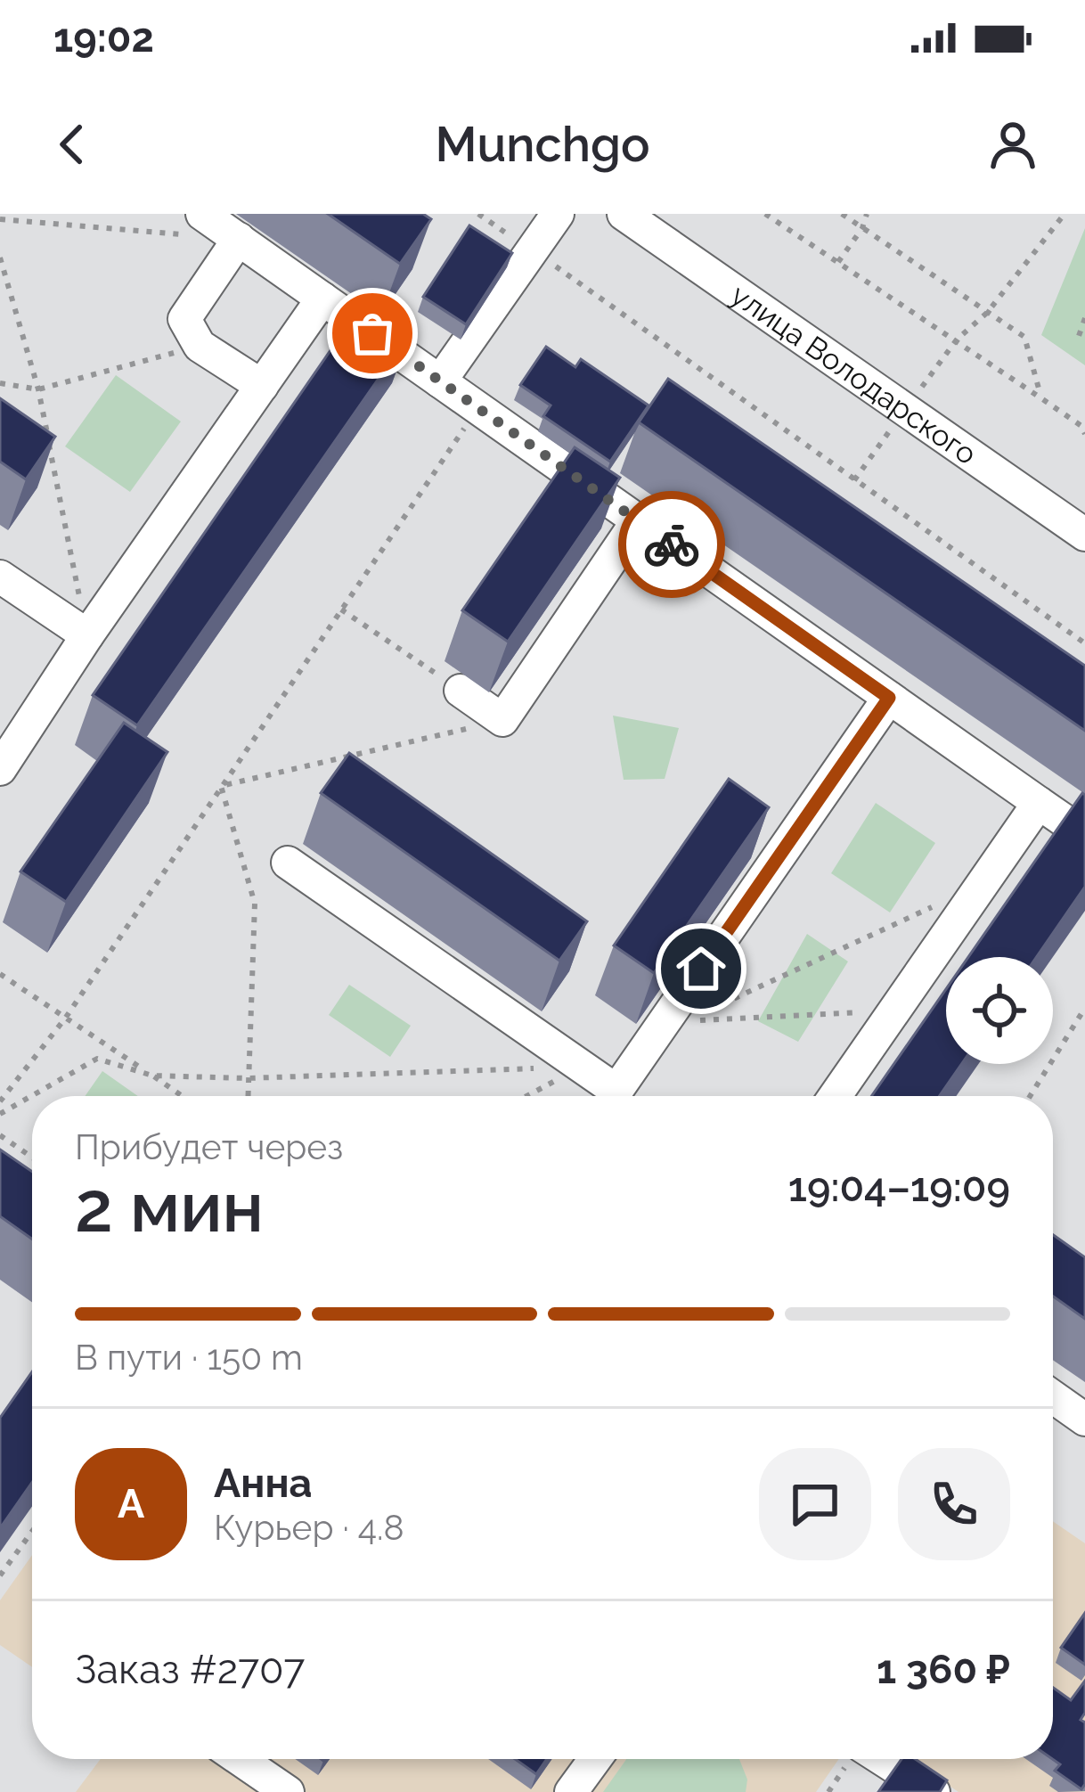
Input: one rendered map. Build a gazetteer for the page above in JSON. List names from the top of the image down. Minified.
{"streets":{"street":["улица Володарского"]},"page":{"status":"19:02","header":"Munchgo","heading":["2 мин","Прибудет через","19:04–19:09"],"panel":["Анна","Курьер · 4.8","Заказ #2707","1 360 ₽"],"bar":"В пути · 150 m","round":"А"}}
